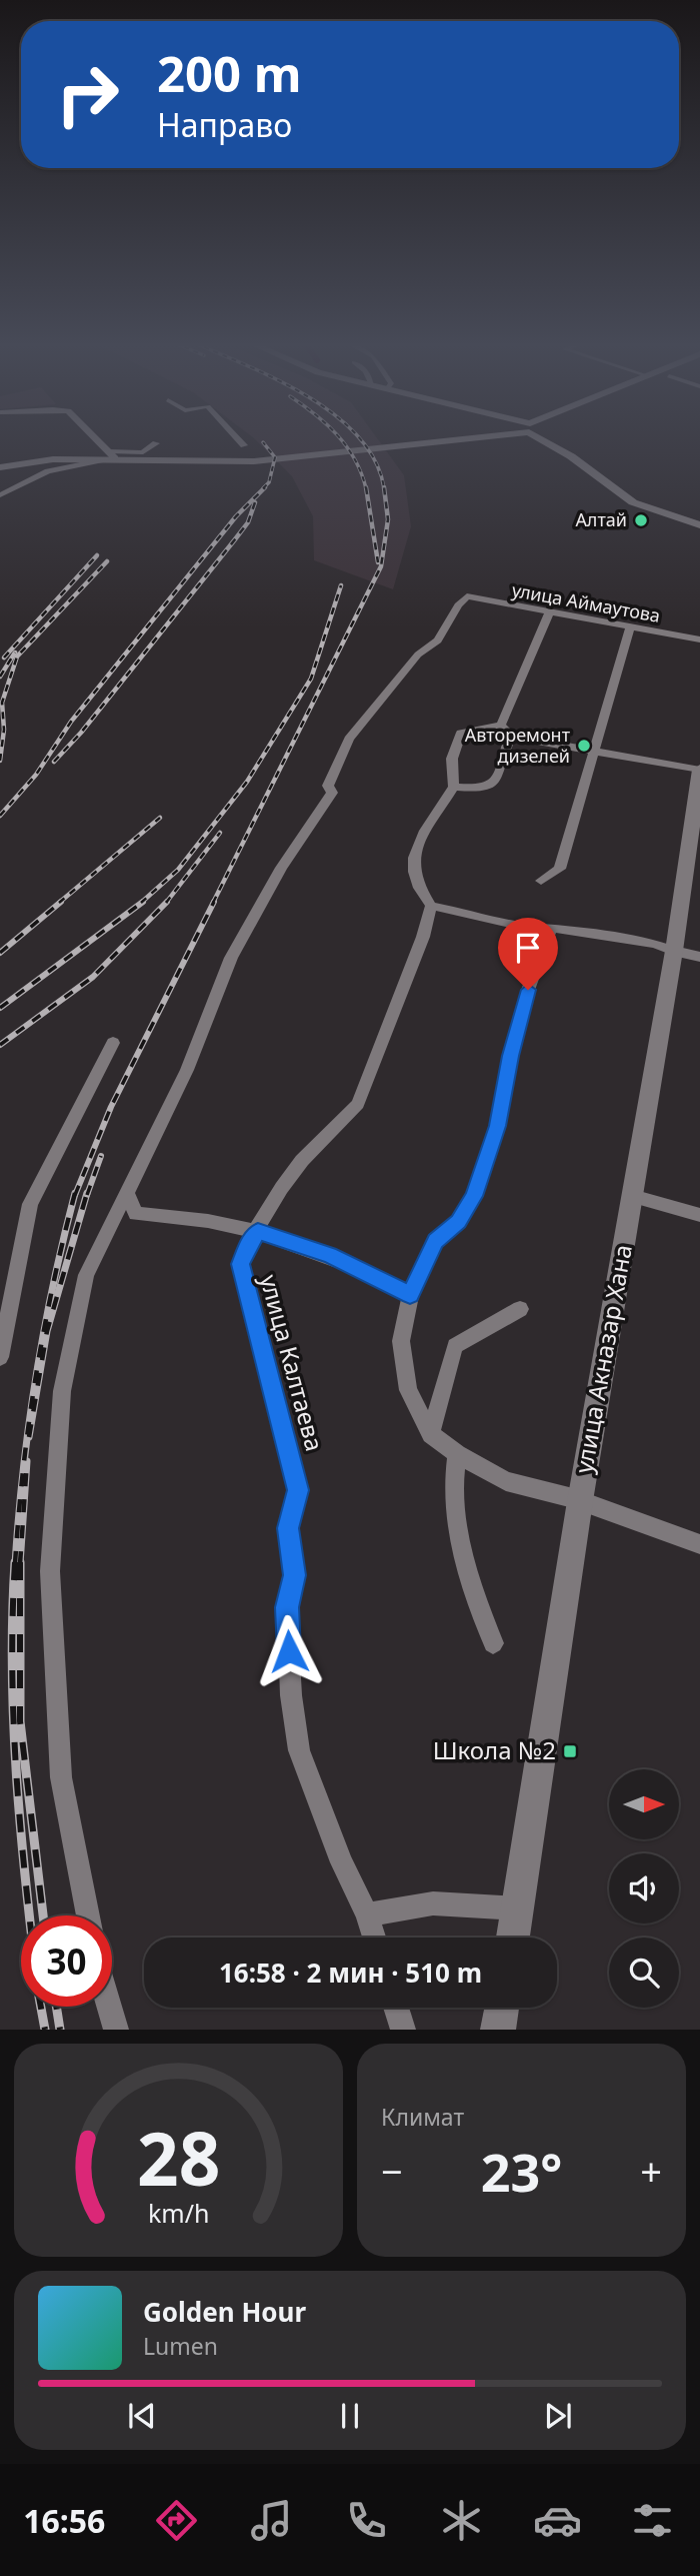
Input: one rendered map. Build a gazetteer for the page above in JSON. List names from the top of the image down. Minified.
{"streets":{"main road":["улица Акназар Хана"],"street":["улица Аймаутова","улица Калтаева"]},"places":{"other":["Алтай","Авторемонт дизелей"],"transit":["Школа №2"]},"north":"right","page":{"turn":["200 m","Направо"],"limit":"30","trip":"16:58 · 2 мин · 510 m","tile":"Климат","heat":["−","23°","+"],"song":["Golden Hour","Lumen"],"tabs":"16:56","gauge":["28","km/h"]}}
